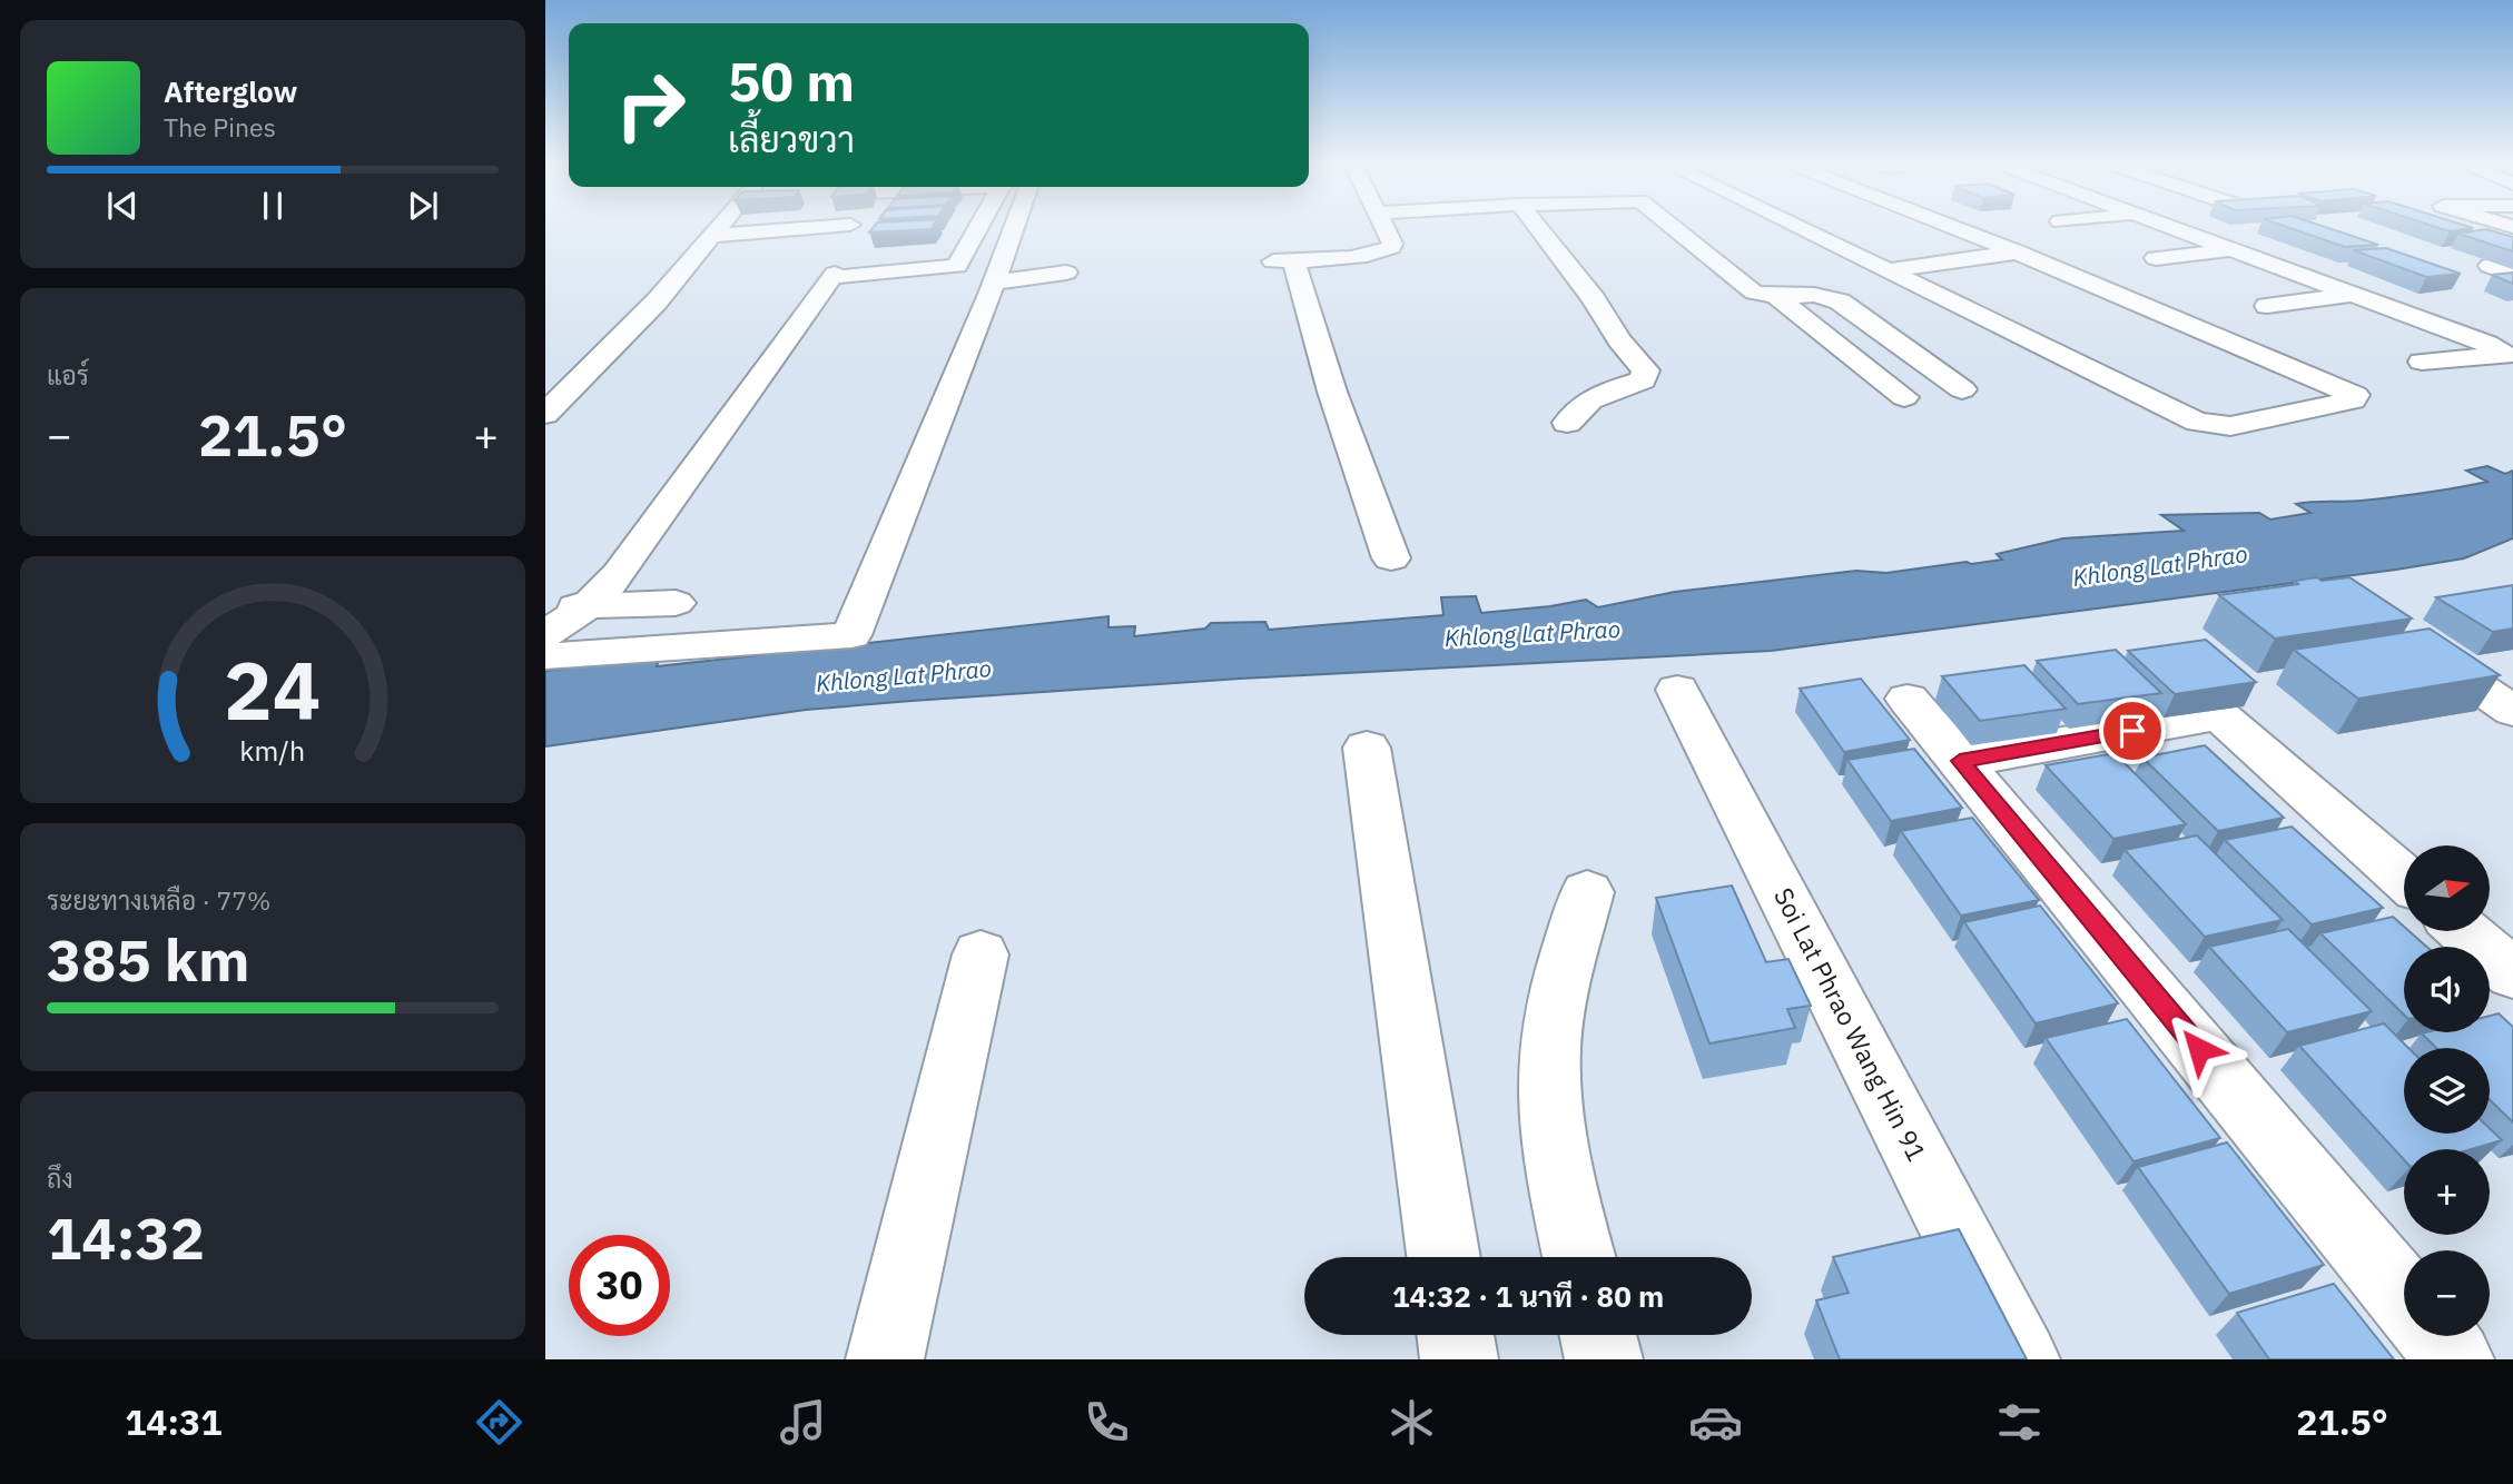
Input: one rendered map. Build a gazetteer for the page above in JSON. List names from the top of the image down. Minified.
{"streets":{"street":["Soi Lat Phrao Wang Hin 91"]},"water":["Khlong Lat Phrao"],"north":"right","page":{"turn":["50 m","เลี้ยวขวา"],"song":["Afterglow","The Pines"],"tile":["แอร์",["ระยะทางเหลือ · 77%","385 km"],["ถึง","14:32"]],"heat":["−","21.5°","+"],"map_buttons":["+","−"],"limit":"30","trip":"14:32 · 1 นาที · 80 m","tabs":["14:31","21.5°"],"gauge":["24","km/h"]}}
